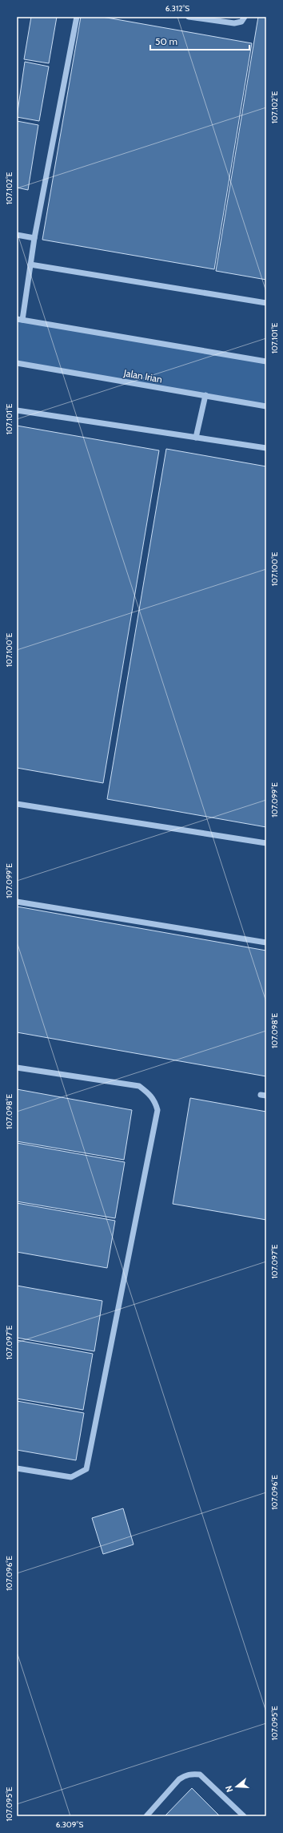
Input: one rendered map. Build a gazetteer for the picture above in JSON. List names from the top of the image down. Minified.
{"streets":{"street":["Jalan Irian"]},"scale_bar":"50 m","north":"left","coordinates":["6.312°S","107.102°E","107.101°E","107.100°E","107.099°E","107.098°E","107.097°E","107.096°E","107.095°E","6.309°S"]}
